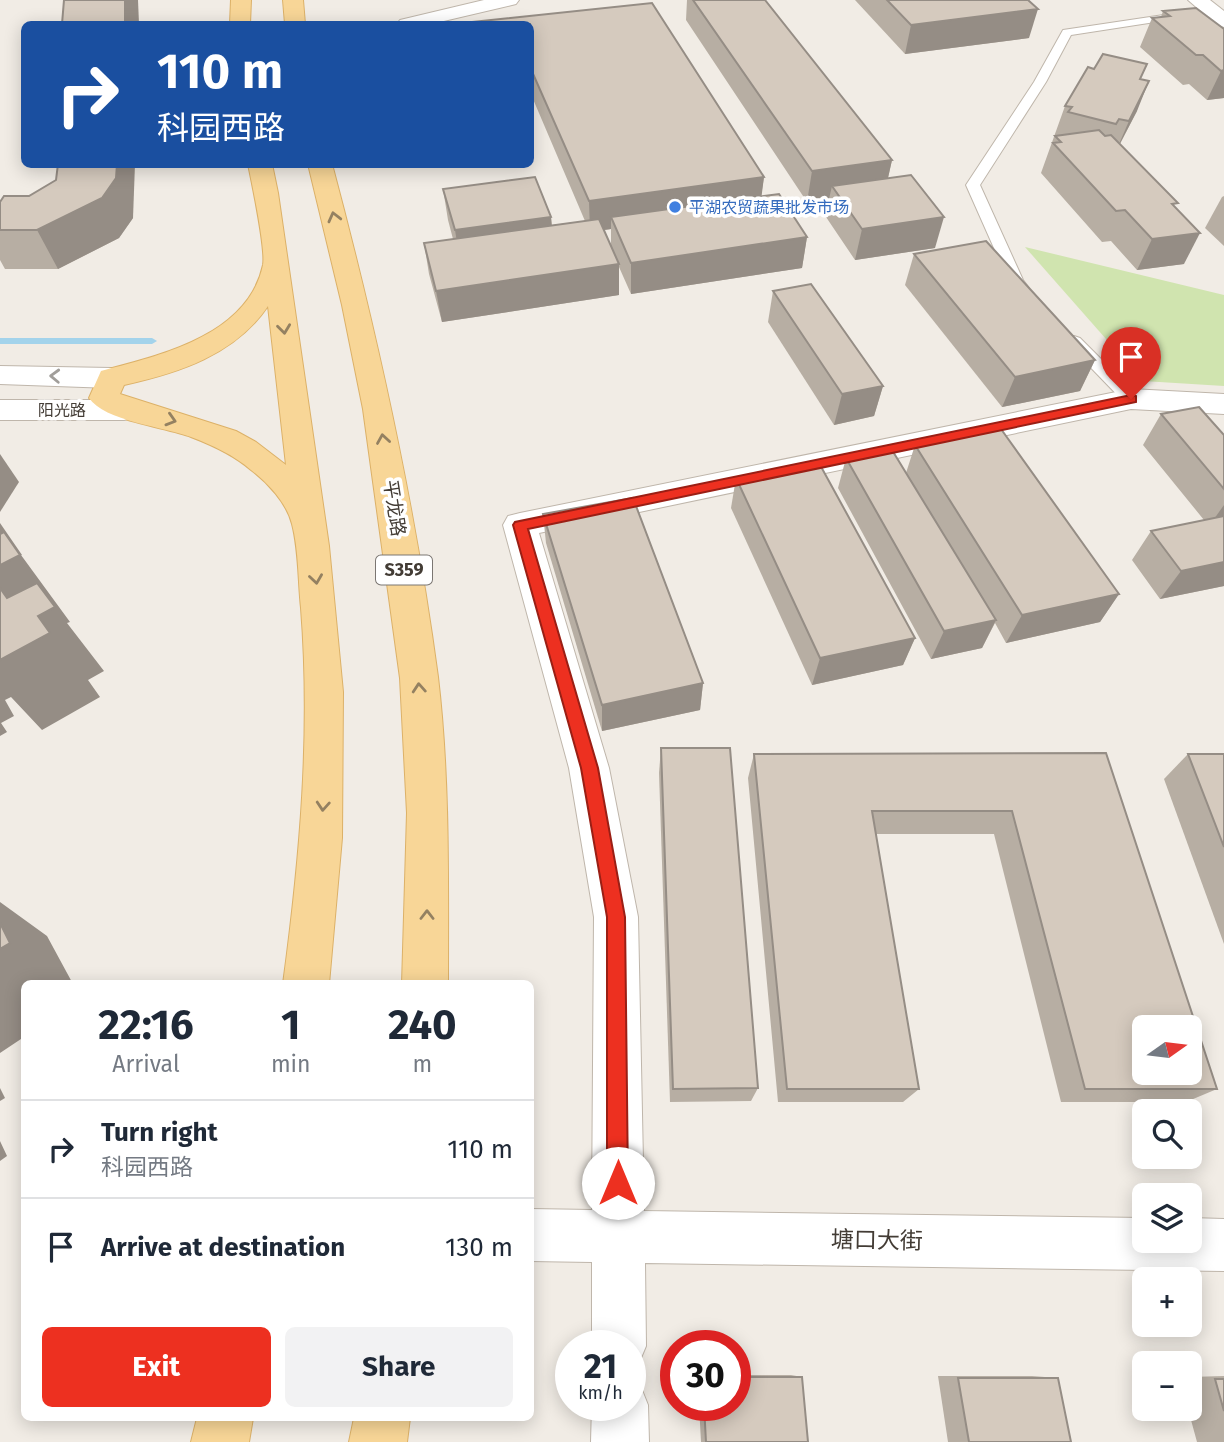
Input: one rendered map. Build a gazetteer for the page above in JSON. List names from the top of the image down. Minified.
{"streets":{"main road":["平龙路","S359"],"street":["阳光路","塘口大街"]},"places":["平湖农贸蔬果批发市场"],"north":"right","page":{"turn":["110 m","科园西路"],"eta":["22:16","Arrival","1","min","240","m"],"map_buttons":["+","−"],"list":[{"name":"Turn right","note":"科园西路","value":"110 m"},{"name":"Arrive at destination","value":"130 m"}],"buttons":["Exit","Share"],"speed":"21 km/h","limit":"30"}}
